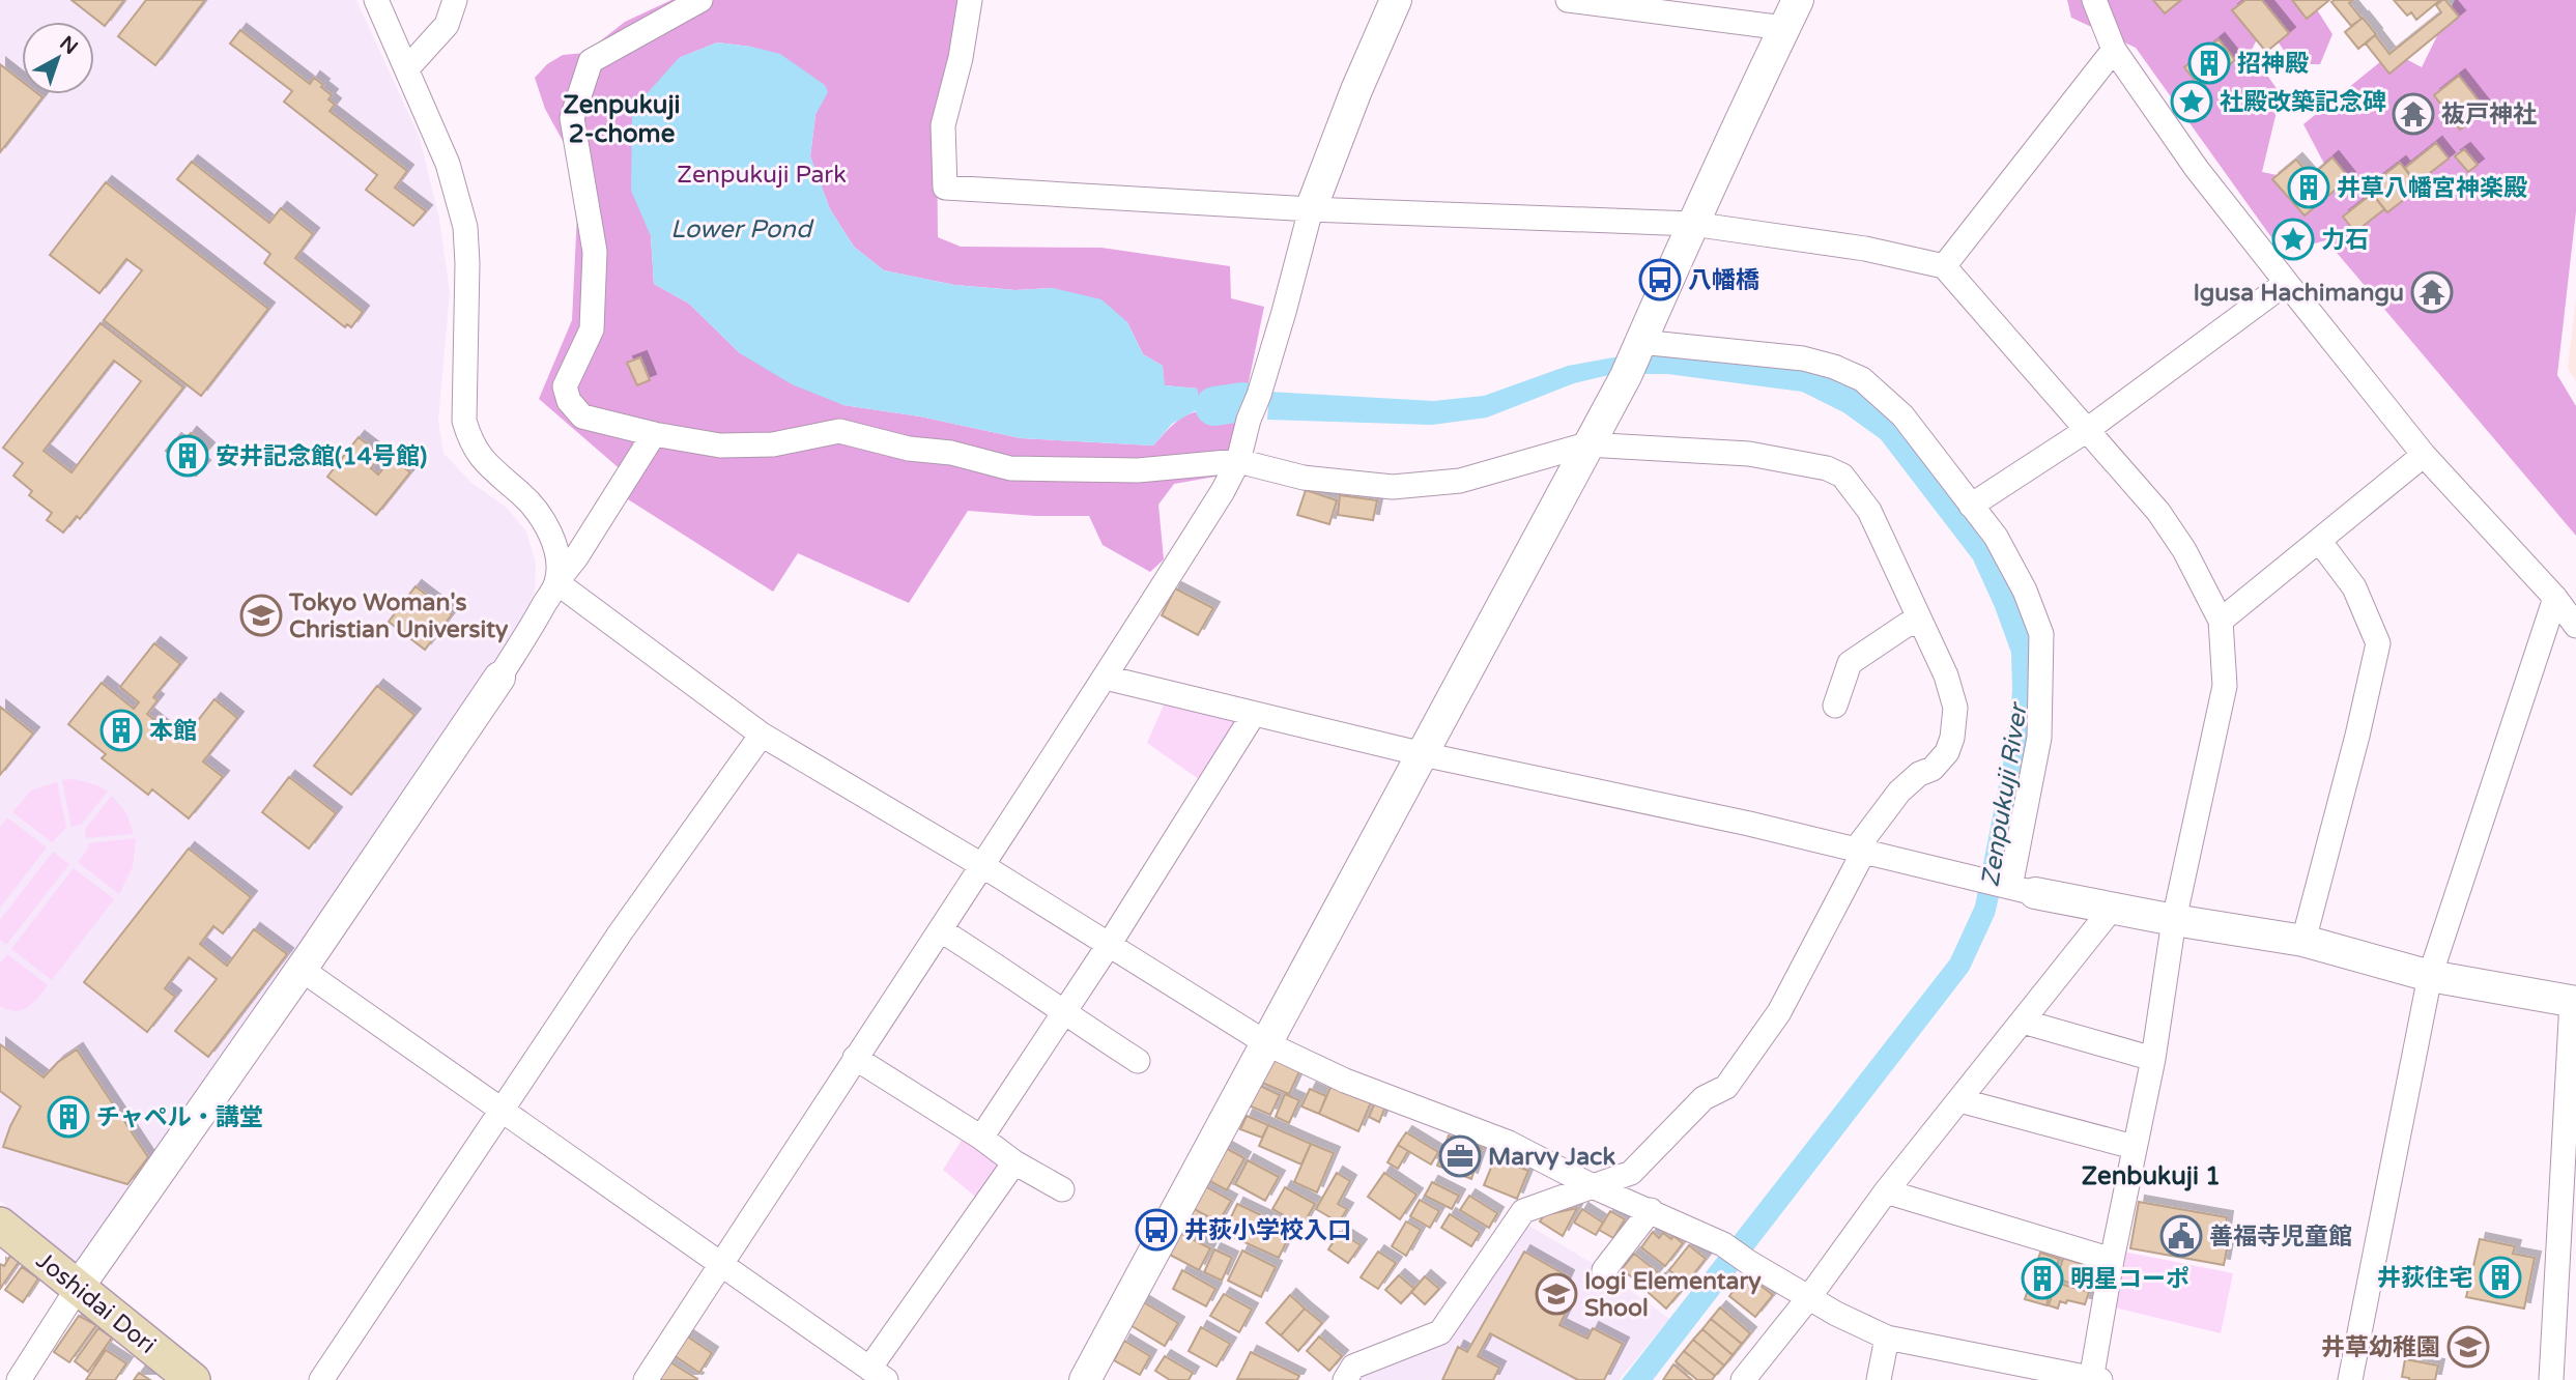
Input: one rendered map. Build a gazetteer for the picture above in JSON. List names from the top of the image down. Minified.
{"streets":{"main road":["Joshidai Dori"]},"districts":["Zenpukuji 2-chome","Zenbukuji 1"],"water":["Lower Pond","Zenpukuji River"],"parks":["Zenpukuji Park"],"places":{"building":["招神殿","井草八幡宮神楽殿","安井記念館(14号館)","本館","チャペル・講堂","井荻住宅","明星コーポ"],"place":["社殿改築記念碑","力石"],"temple":["鿆戸神社","Igusa Hachimangu"],"bus stop":["八幡橋","井荻小学校入口"],"school or university":["Tokyo Woman's Christian University","Iogi Elementary Shool","井草幼稚園"],"office":["Marvy Jack"],"public building":["善福寺児童館"]},"north":"top right"}
